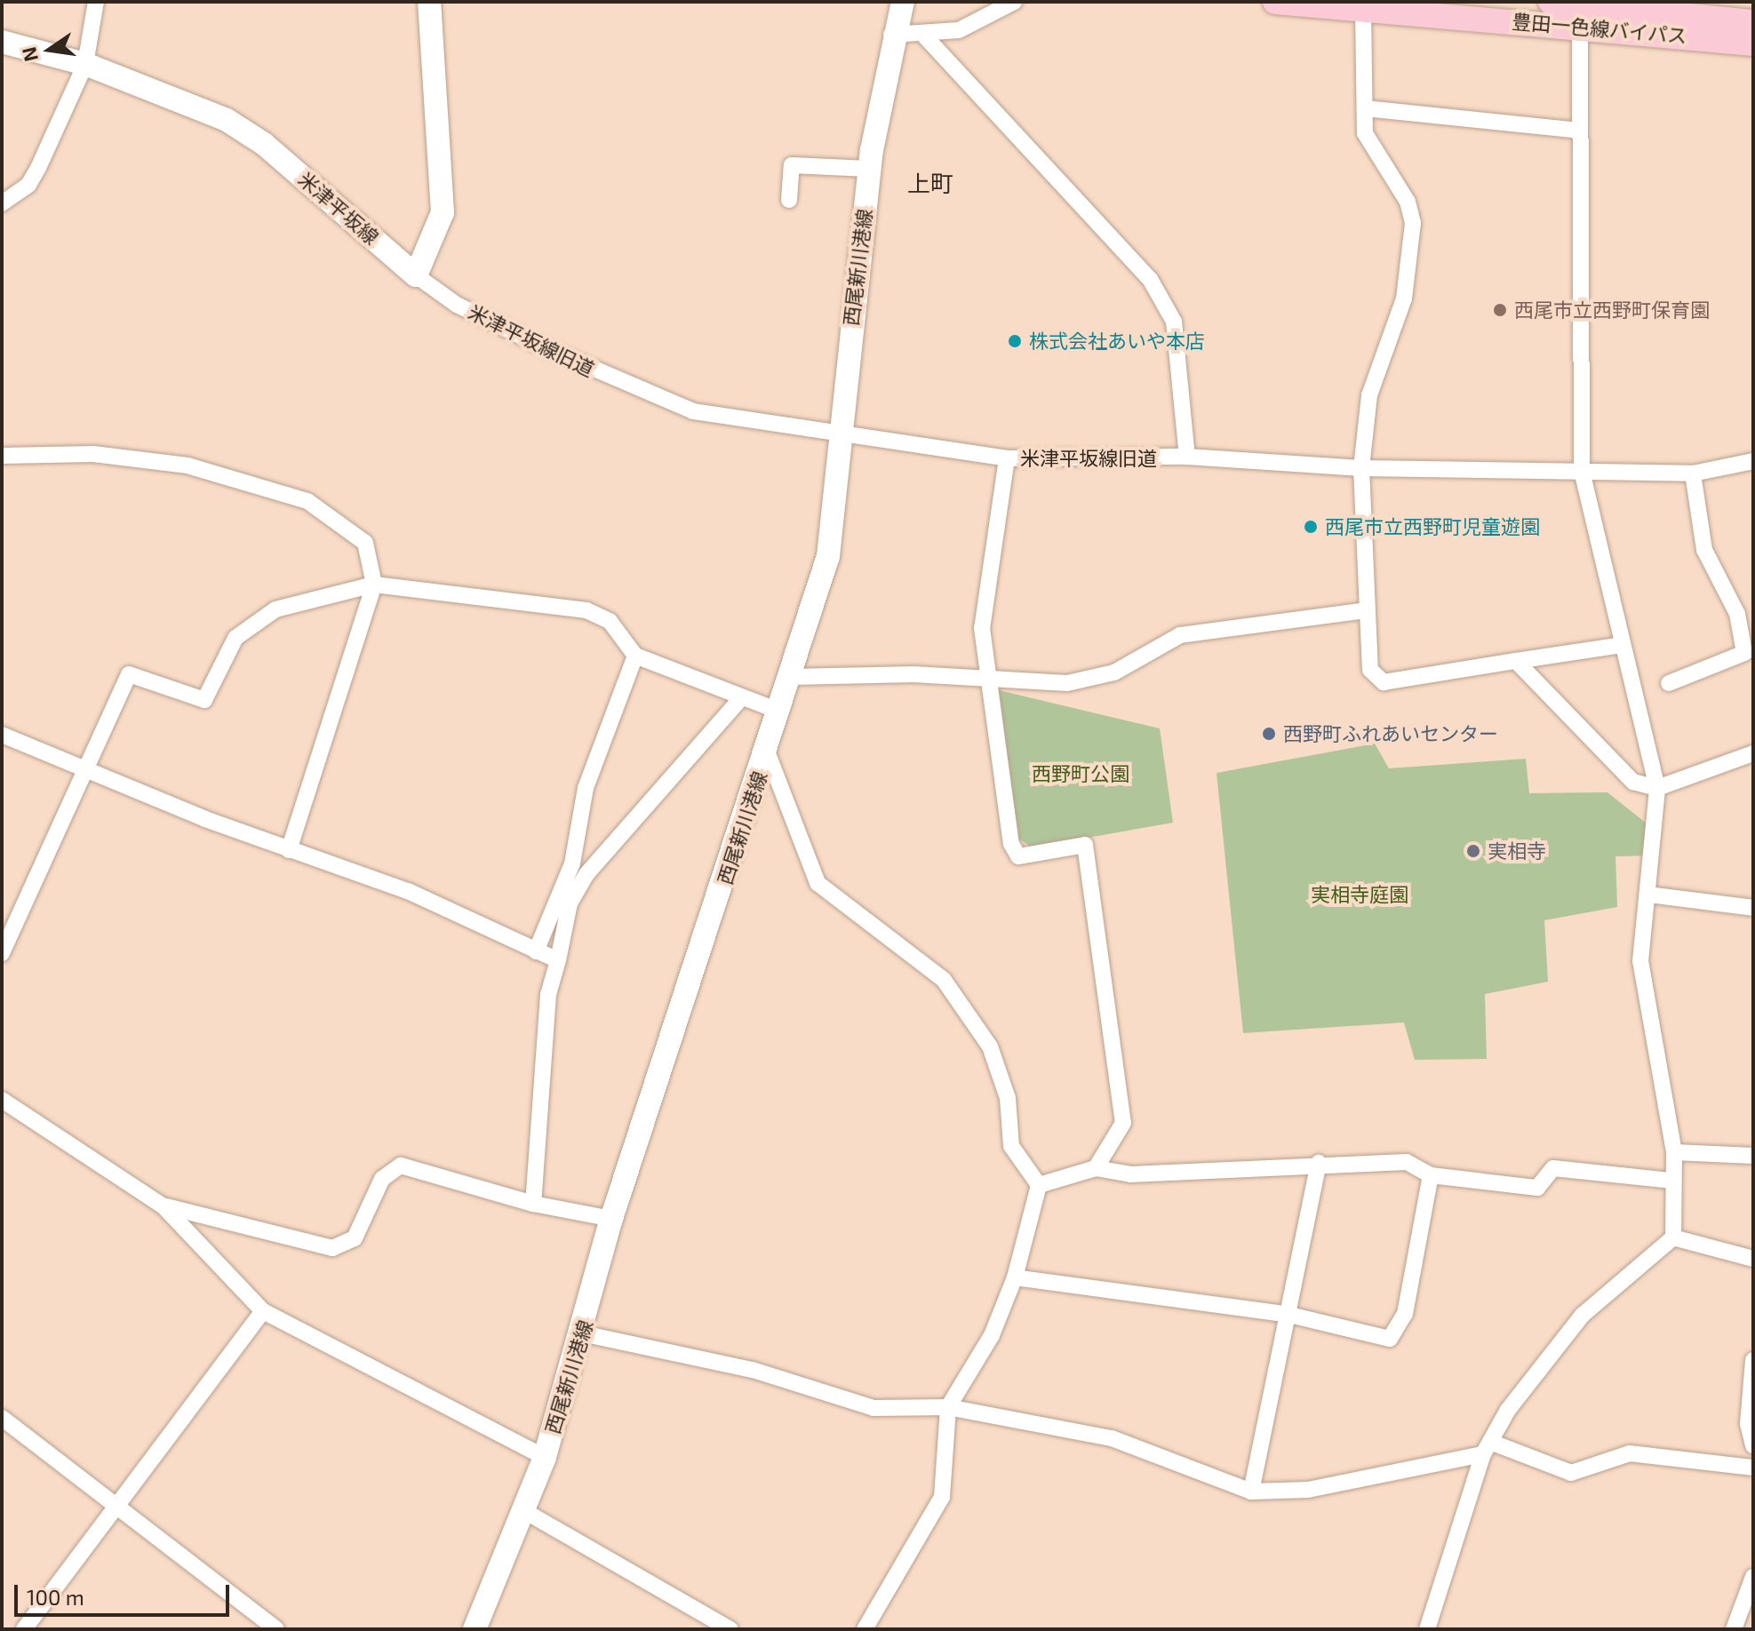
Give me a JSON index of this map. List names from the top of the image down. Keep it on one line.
{"streets":{"main road":["豊田一色線バイパス","米津平坂線","西尾新川港線"],"street":["米津平坂線旧道"]},"crossings":[["米津平坂線","米津平坂線旧道"],["西尾新川港線","米津平坂線旧道"]],"districts":["上町"],"parks":["西野町公園","実相寺庭園"],"places":["西尾市立西野町保育園","株式会社あいや本店","西尾市立西野町児童遊園","西野町ふれあいセンター","実相寺"],"scale_bar":"100 m","north":"left"}
